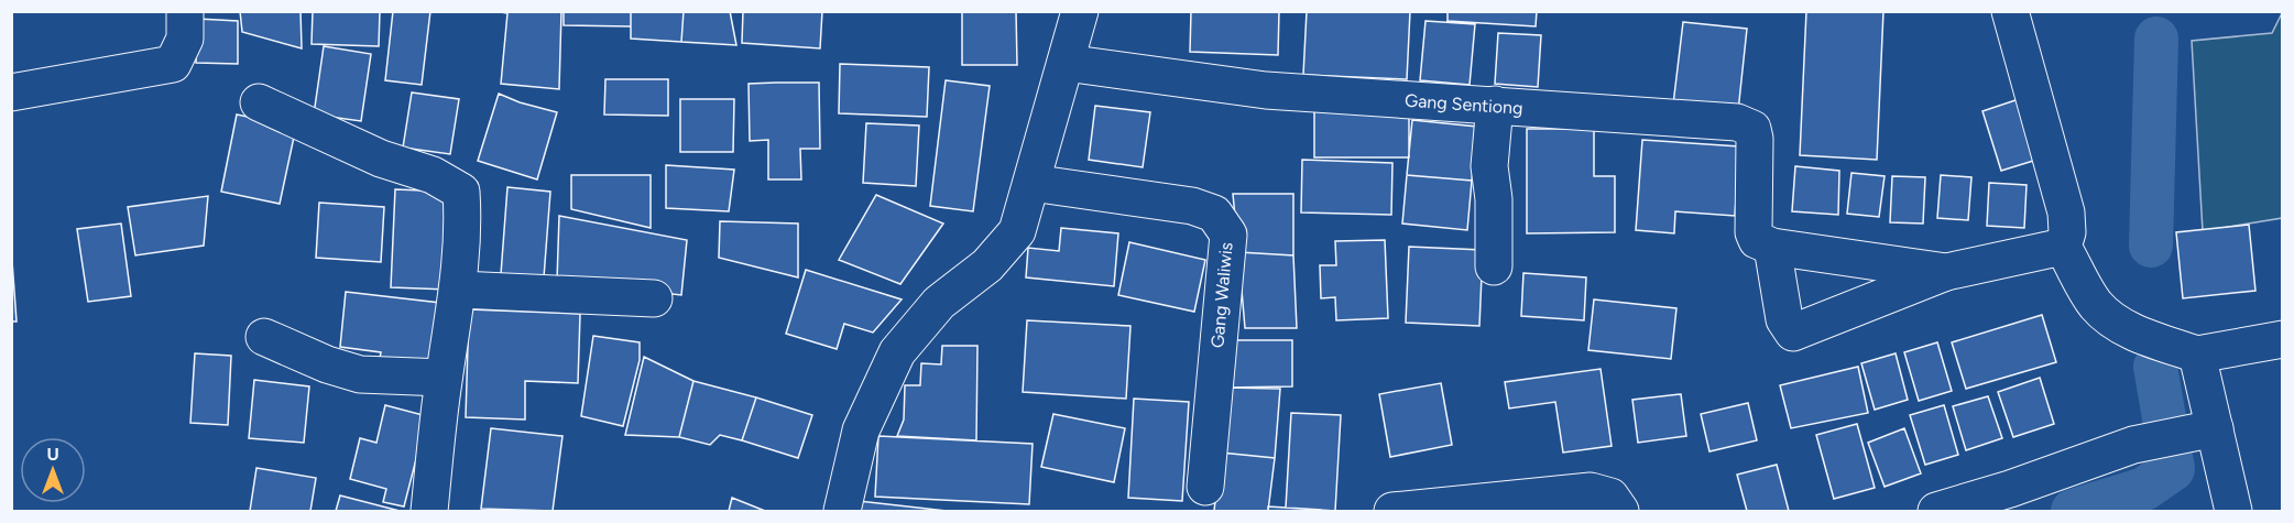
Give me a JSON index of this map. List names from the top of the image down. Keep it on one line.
{"streets":{"street":["Gang Sentiong","Gang Waliwis"]},"north":"top"}
